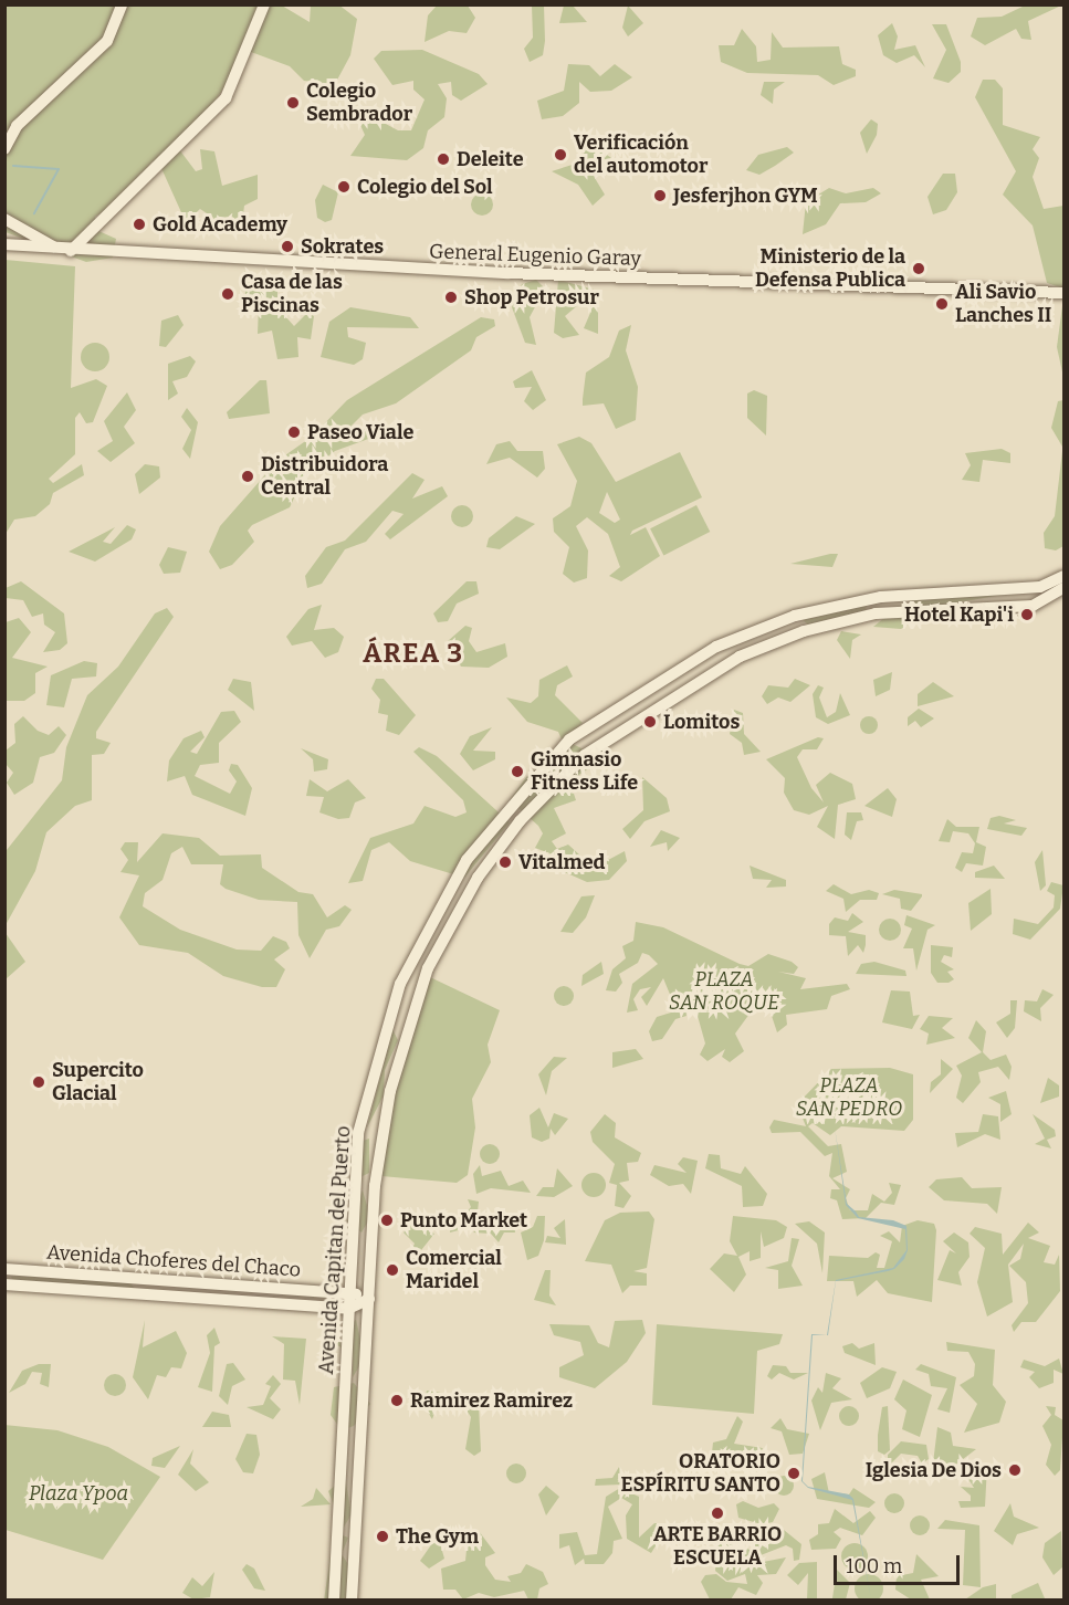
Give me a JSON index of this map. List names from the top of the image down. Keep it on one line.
{"streets":{"street":["General Eugenio Garay","Avenida Capitan del Puerto","Avenida Choferes del Chaco"]},"crossings":[["Avenida Capitan del Puerto","Avenida Choferes del Chaco"]],"districts":["ÁREA 3"],"parks":["PLAZA SAN ROQUE","PLAZA SAN PEDRO","Plaza Ypoa"],"places":["Colegio Sembrador","Verificación del automotor","Deleite","Colegio del Sol","Jesferjhon GYM","Gold Academy","Sokrates","Ministerio de la Defensa Publica","Casa de las Piscinas","Shop Petrosur","Ali Savio Lanches II","Paseo Viale","Distribuidora Central","Hotel Kapi'i","Lomitos","Gimnasio Fitness Life","Vitalmed","Supercito Glacial","Punto Market","Comercial Maridel","Ramirez Ramirez","Iglesia De Dios","ORATORIO ESPÍRITU SANTO","ARTE BARRIO ESCUELA","The Gym"],"scale_bar":"100 m"}
